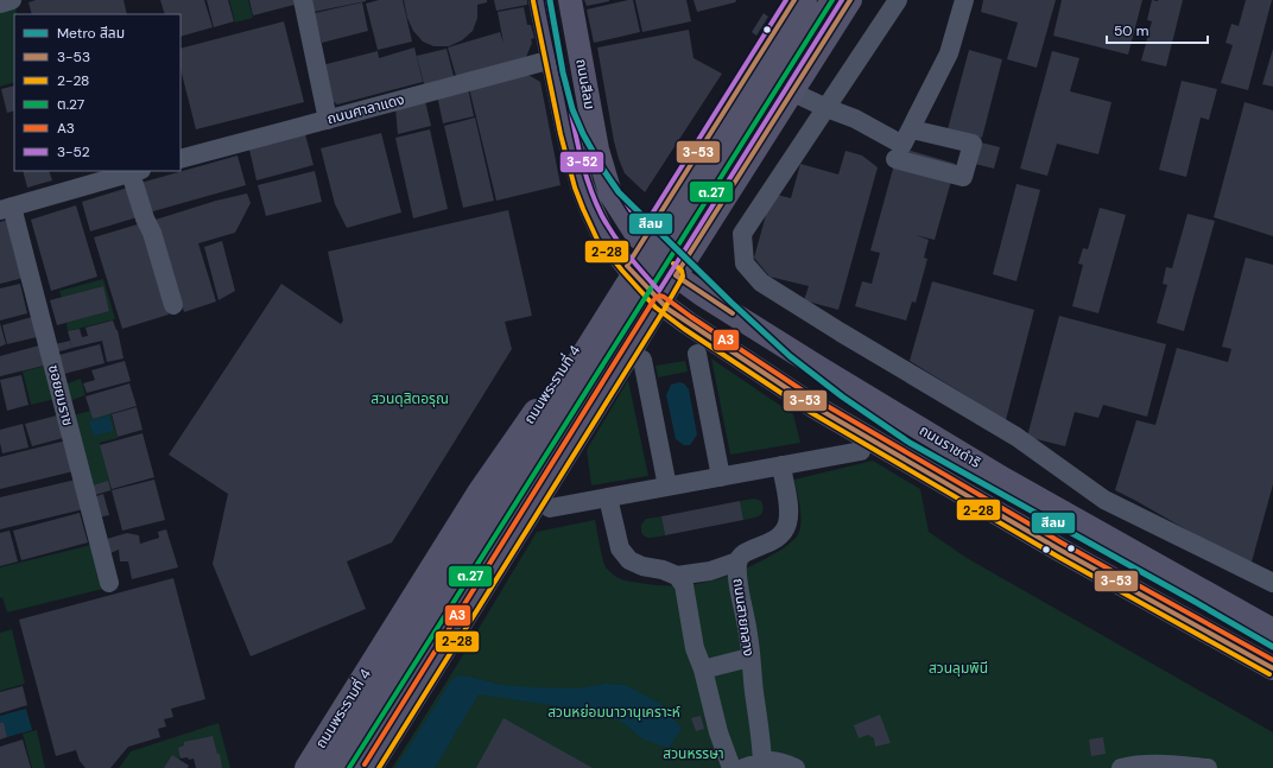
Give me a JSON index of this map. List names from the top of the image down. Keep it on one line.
{"streets":{"main road":["ถนนสีลม","ถนนพระรามที่ 4","ถนนราชดำริ"],"street":["ถนนศาลาแดง","ซอยยมราช","ถนนสายกลาง"]},"crossings":[["ถนนสีลม","ถนนศาลาแดง"],["ถนนสีลม","ถนนพระรามที่ 4"],["ถนนสีลม","ถนนราชดำริ"],["ถนนพระรามที่ 4","ถนนราชดำริ"]],"parks":["สวนดุสิตอรุณ","สวนลุมพินี","สวนหย่อมนาวานุเคราะห์","สวนหรรษา"],"lines":["metro line สีลม","transit line 3-53","transit line ต.27","transit line 3-52","transit line 2-28","transit line A3"],"legend":["Metro สีลม","3-53","2-28","ต.27","A3","3-52"],"scale_bar":"50 m"}
